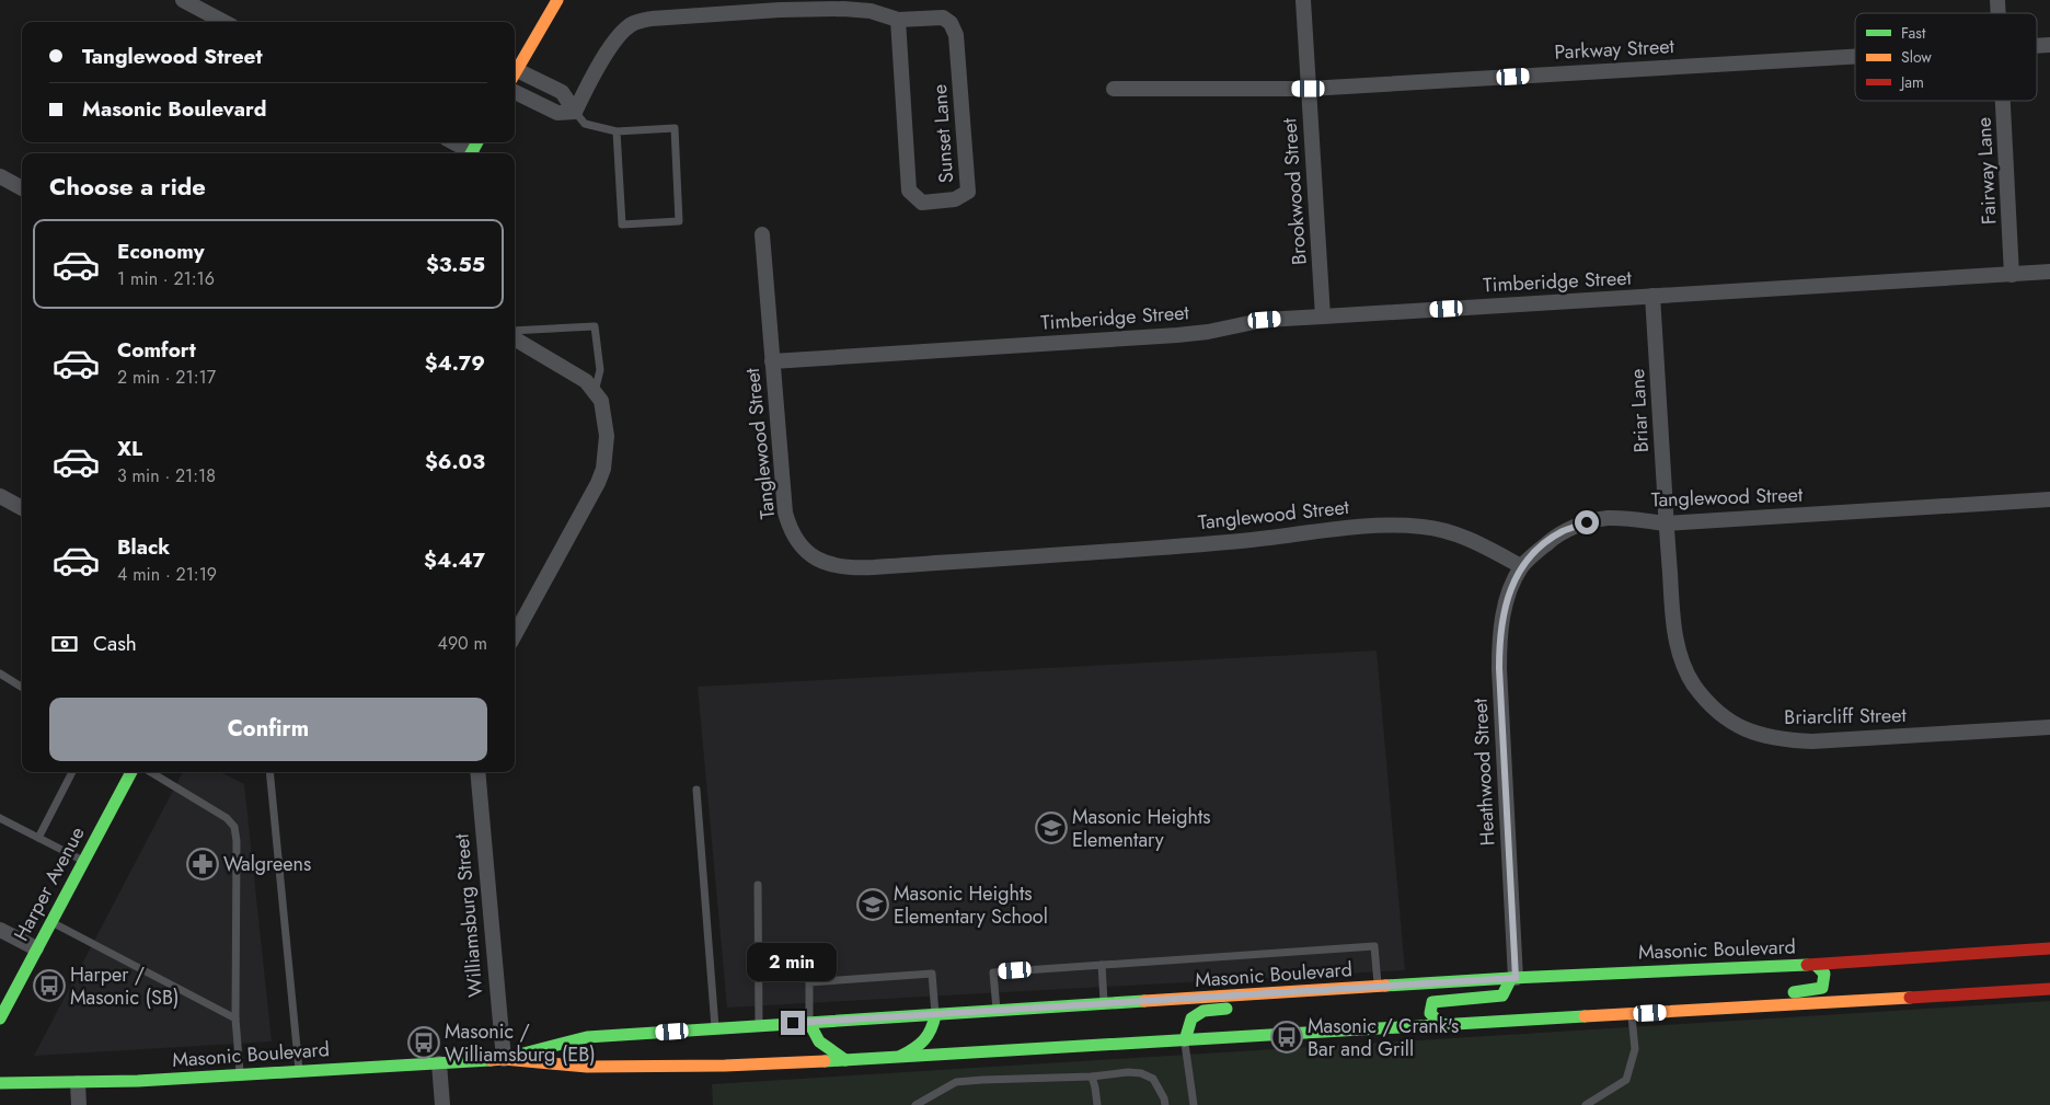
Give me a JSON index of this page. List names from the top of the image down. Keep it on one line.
{"streets":{"main road":["Harper Avenue","Masonic Boulevard"],"street":["Parkway Street","Sunset Lane","Fairway Lane","Brookwood Street","Timberidge Street","Briar Lane","Tanglewood Street","Briarcliff Street","Heathwood Street","Williamsburg Street"]},"crossings":[["Parkway Street","Brookwood Street"],["Fairway Lane","Timberidge Street"],["Brookwood Street","Timberidge Street"],["Timberidge Street","Briar Lane"],["Timberidge Street","Tanglewood Street"],["Briar Lane","Tanglewood Street"],["Briar Lane","Briarcliff Street"],["Tanglewood Street","Briarcliff Street"],["Tanglewood Street","Heathwood Street"],["Heathwood Street","Masonic Boulevard"],["Williamsburg Street","Masonic Boulevard"]],"places":{"school or university":["Masonic Heights Elementary","Masonic Heights Elementary School"],"pharmacy":["Walgreens"],"bus stop":["Harper / Masonic (SB)","Masonic / Crank's Bar and Grill","Masonic / Williamsburg (EB)"]},"legend":["Fast","Slow","Jam"],"page":{"banner":["Tanglewood Street","Masonic Boulevard"],"heading":"Choose a ride","list":[{"name":"Economy","note":"1 min · 21:16","value":"$3.55"},{"name":"Comfort","note":"2 min · 21:17","value":"$4.79"},{"name":"XL","note":"3 min · 21:18","value":"$6.03"},{"name":"Black","note":"4 min · 21:19","value":"$4.47"}],"pay":["Cash","490 m"],"buttons":"Confirm","bubble":"2 min"}}
